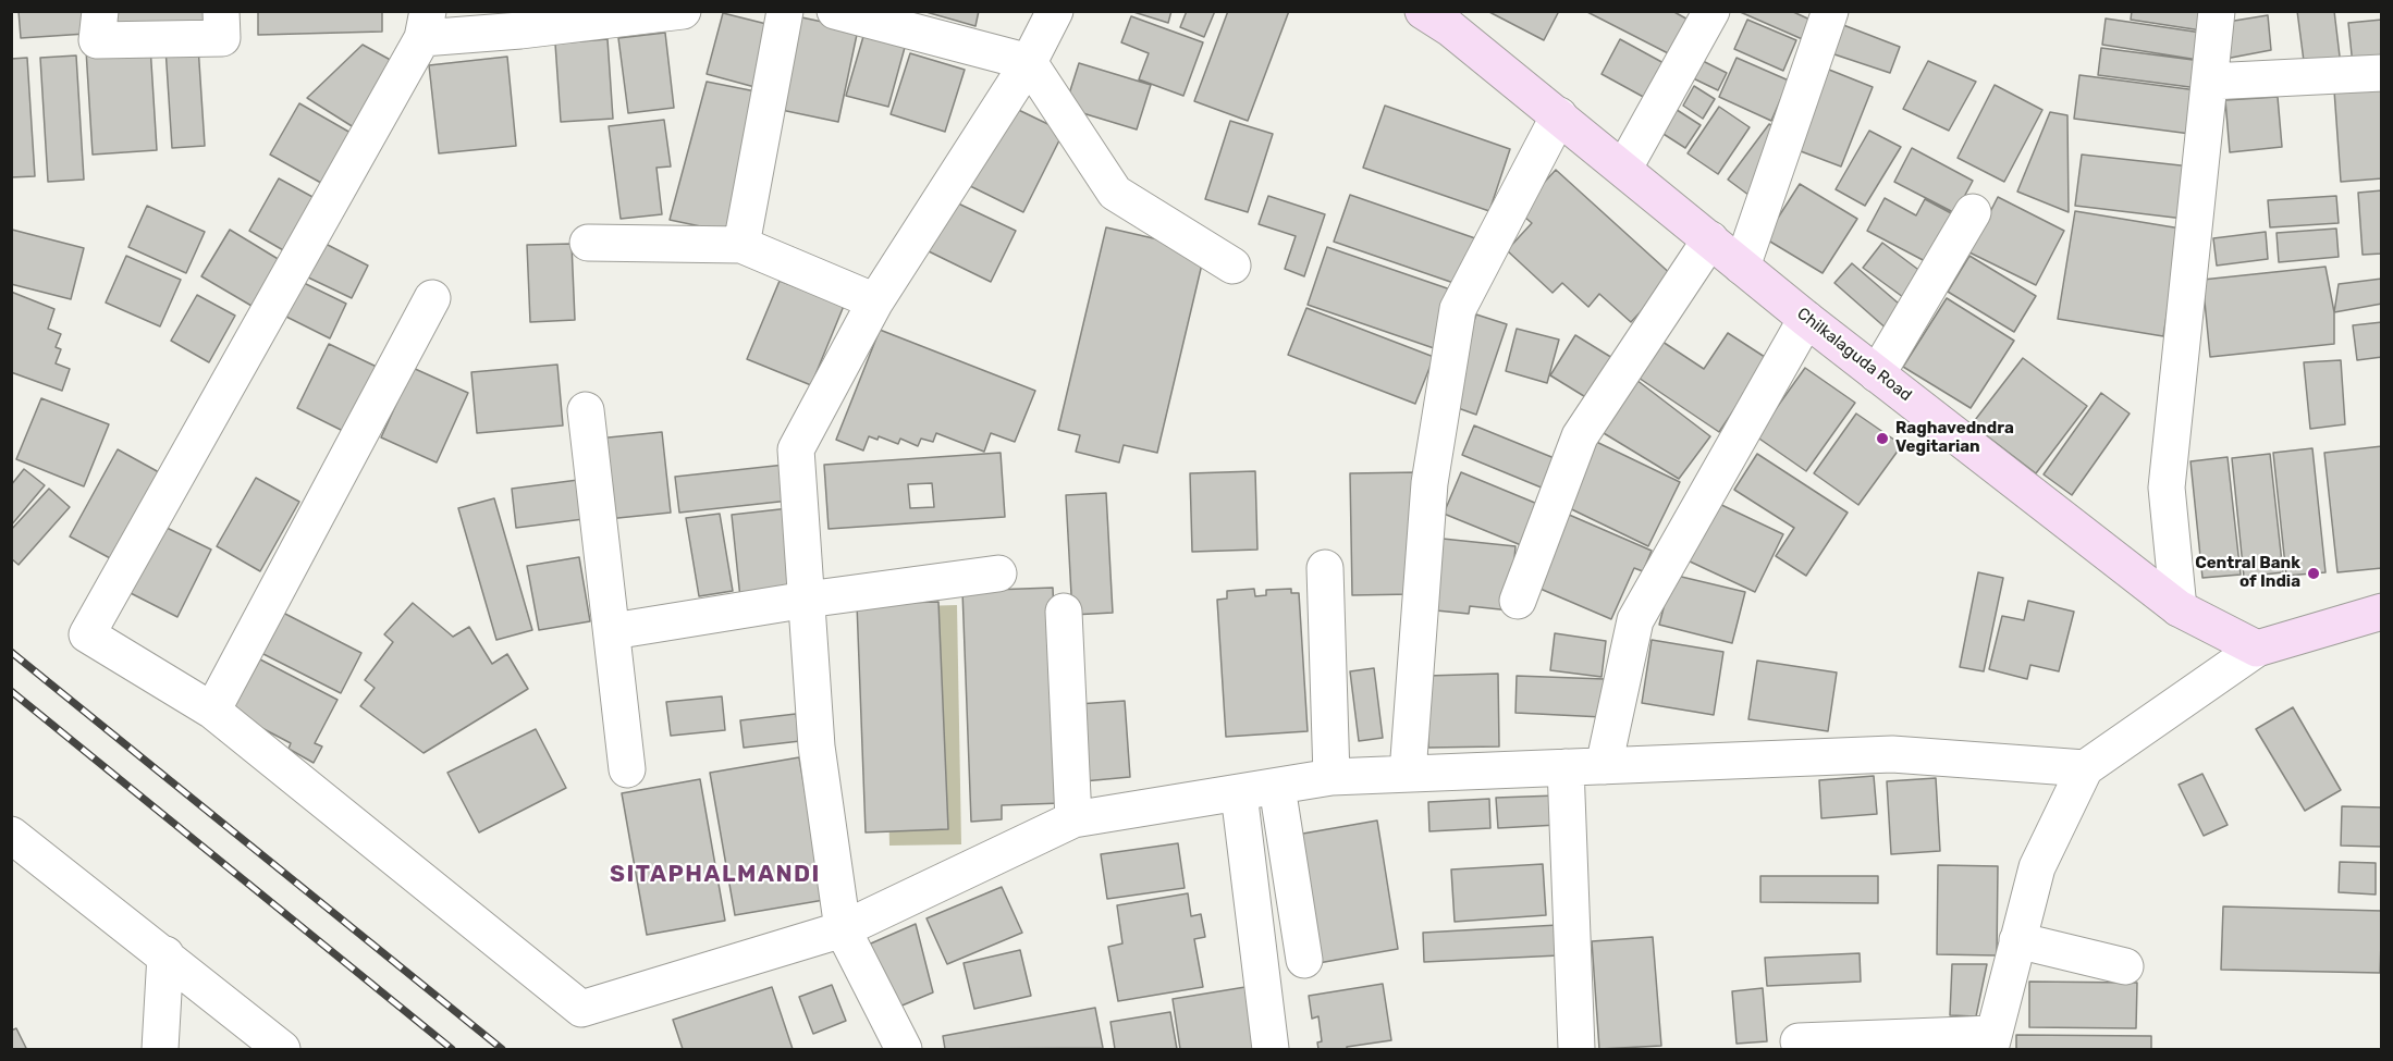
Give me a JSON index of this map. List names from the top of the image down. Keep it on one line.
{"streets":{"main road":["Chilkalaguda Road"]},"districts":["SITAPHALMANDI"],"places":["Raghavedndra Vegitarian","Central Bank of India"]}
